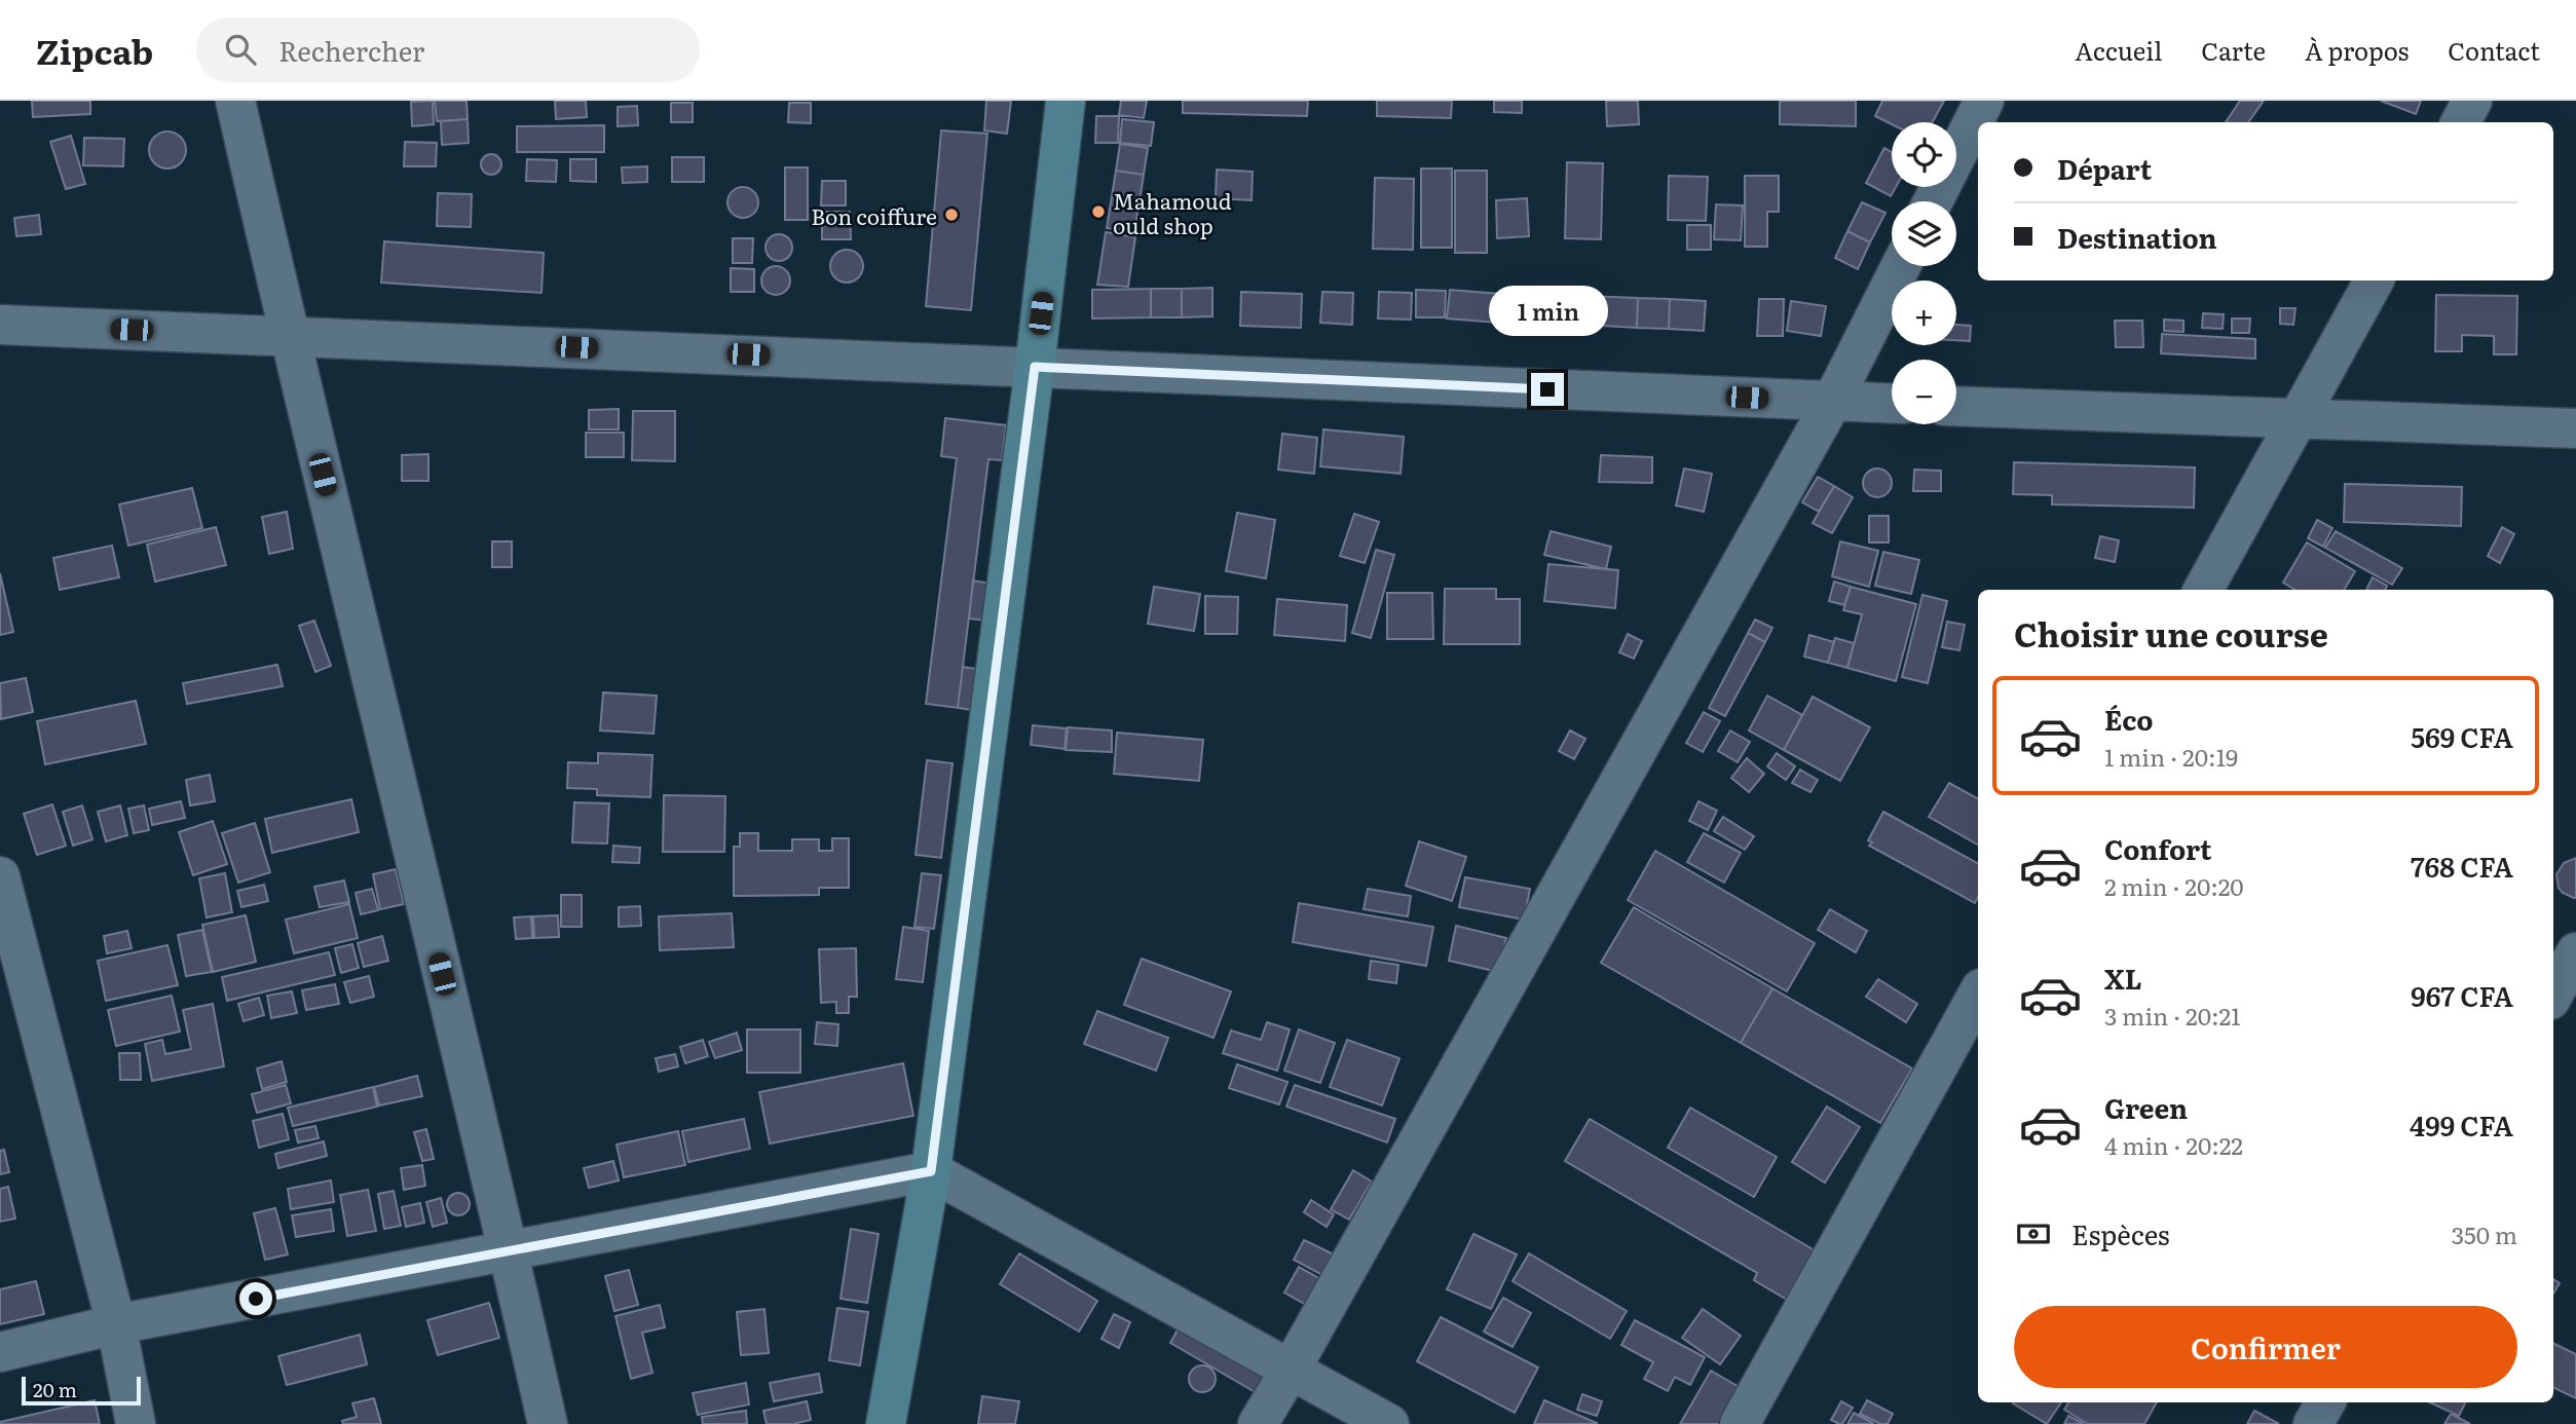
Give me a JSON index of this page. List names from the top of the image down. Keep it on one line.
{"places":["Mahamoud ould shop","Bon coiffure"],"scale_bar":"20 m","page":{"header":"Zipcab","search":"Rechercher","nav":["Accueil","Carte","À propos","Contact"],"map_buttons":["+","−"],"banner":["Départ","Destination"],"bubble":"1 min","heading":"Choisir une course","list":[{"name":"Éco","note":"1 min · 20:19","value":"569 CFA"},{"name":"Confort","note":"2 min · 20:20","value":"768 CFA"},{"name":"XL","note":"3 min · 20:21","value":"967 CFA"},{"name":"Green","note":"4 min · 20:22","value":"499 CFA"}],"pay":["Espèces","350 m"],"buttons":"Confirmer","scale":"20 m"}}
